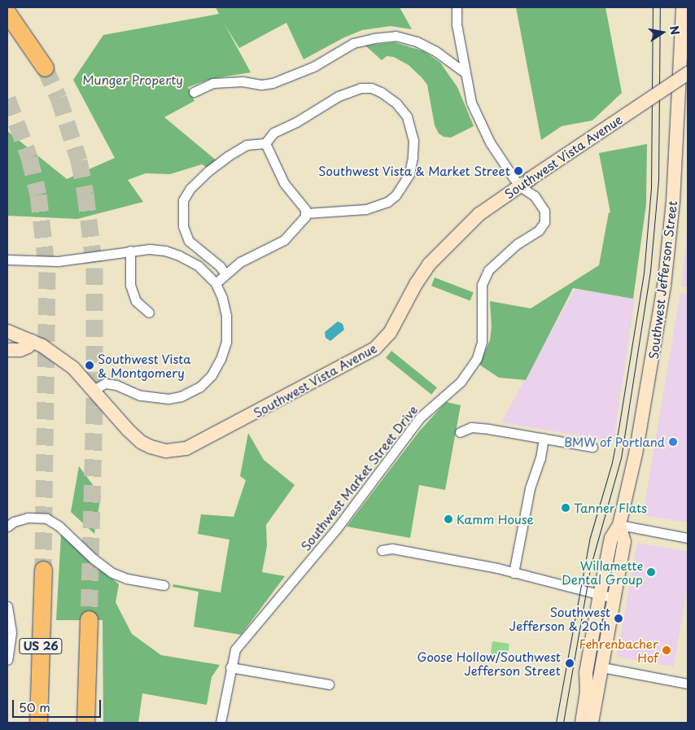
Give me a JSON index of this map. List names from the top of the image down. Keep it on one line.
{"streets":{"highway":["US 26"],"main road":["Southwest Vista Avenue","Southwest Jefferson Street"],"street":["Southwest Market Street Drive"]},"crossings":[["Southwest Vista Avenue","Southwest Market Street Drive"]],"parks":["Munger Property"],"places":["Southwest Vista & Market Street","Southwest Vista & Montgomery","BMW of Portland","Tanner Flats","Kamm House","Willamette Dental Group","Southwest Jefferson & 20th","Fehrenbacher Hof","Goose Hollow/Southwest Jefferson Street"],"scale_bar":"50 m","north":"right"}
